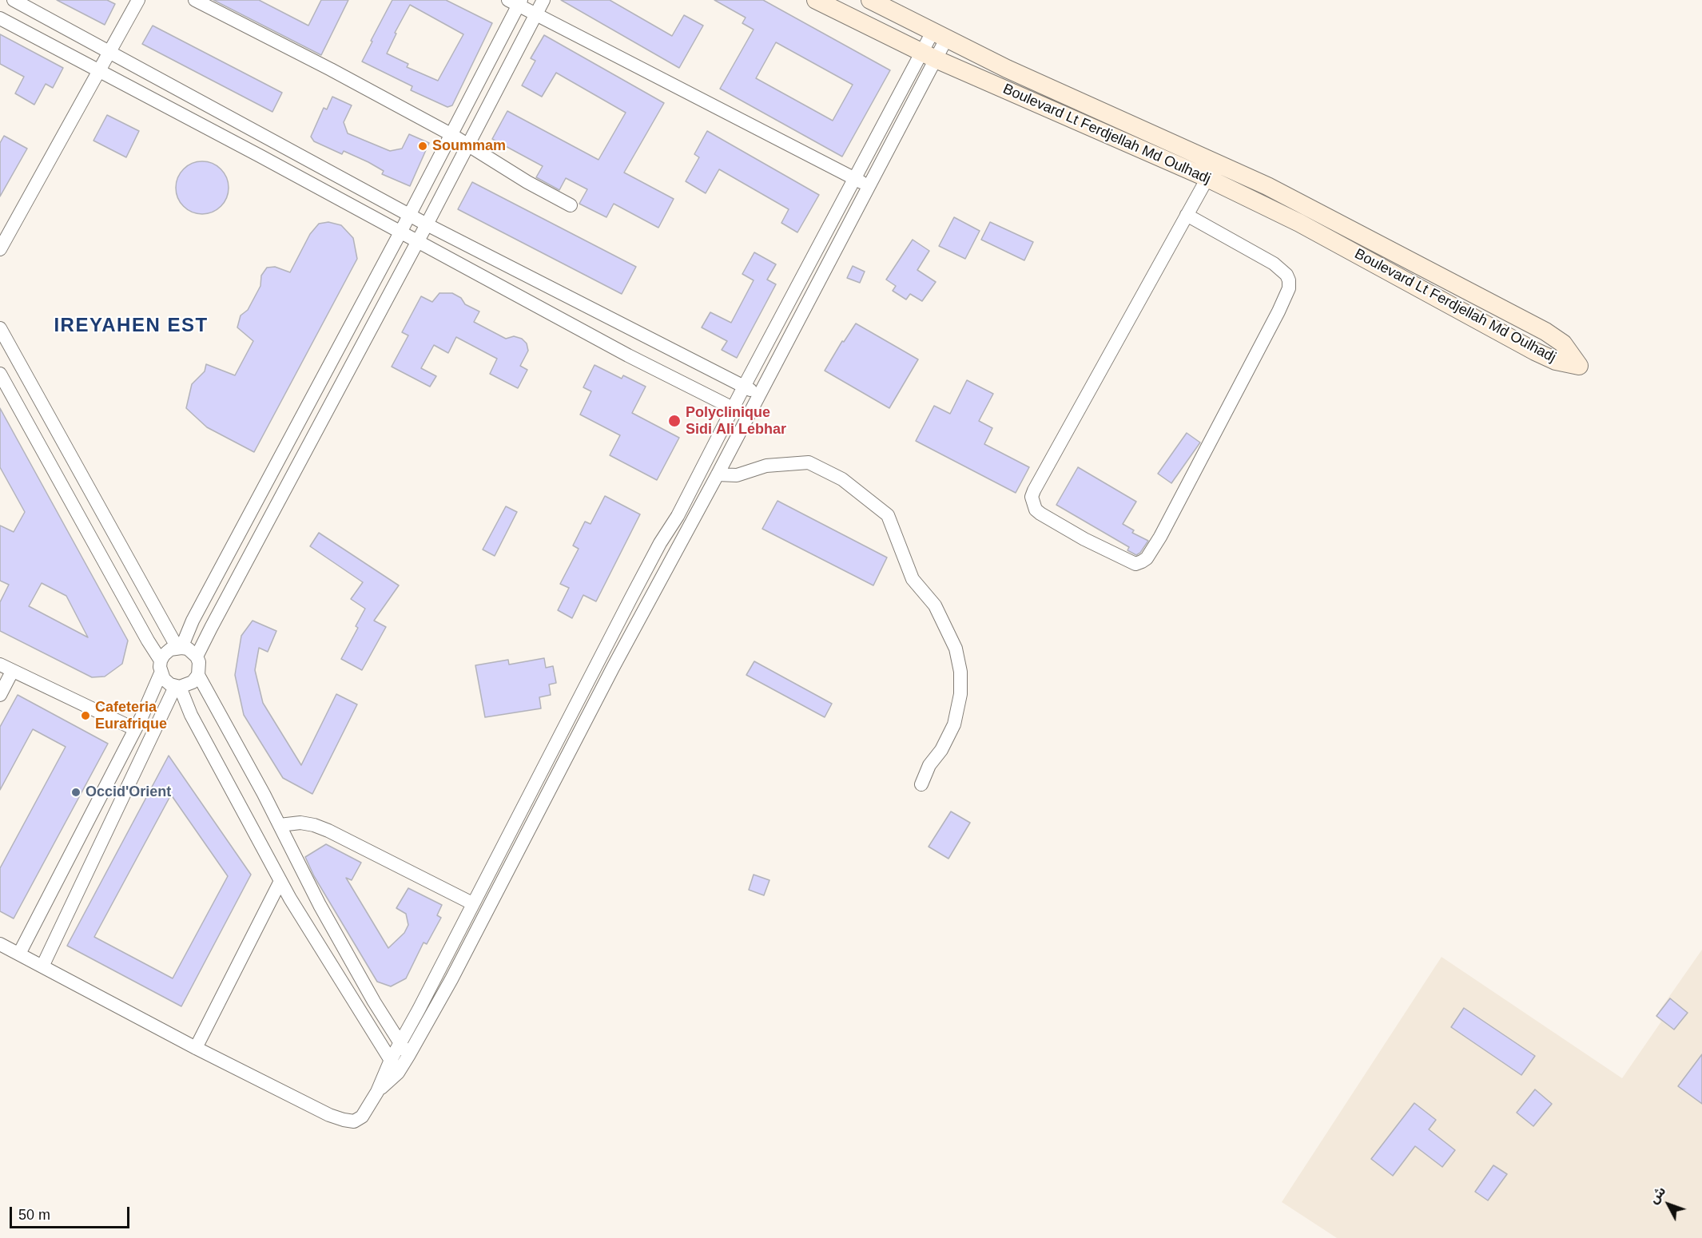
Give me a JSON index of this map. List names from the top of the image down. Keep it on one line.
{"streets":{"street":["Boulevard Lt Ferdjellah Md Oulhadj"]},"districts":["IREYAHEN EST"],"places":["Soummam","Polyclinique Sidi Ali Lebhar","Cafeteria Eurafrique","Occid'Orient"],"scale_bar":"50 m","north":"top left"}
